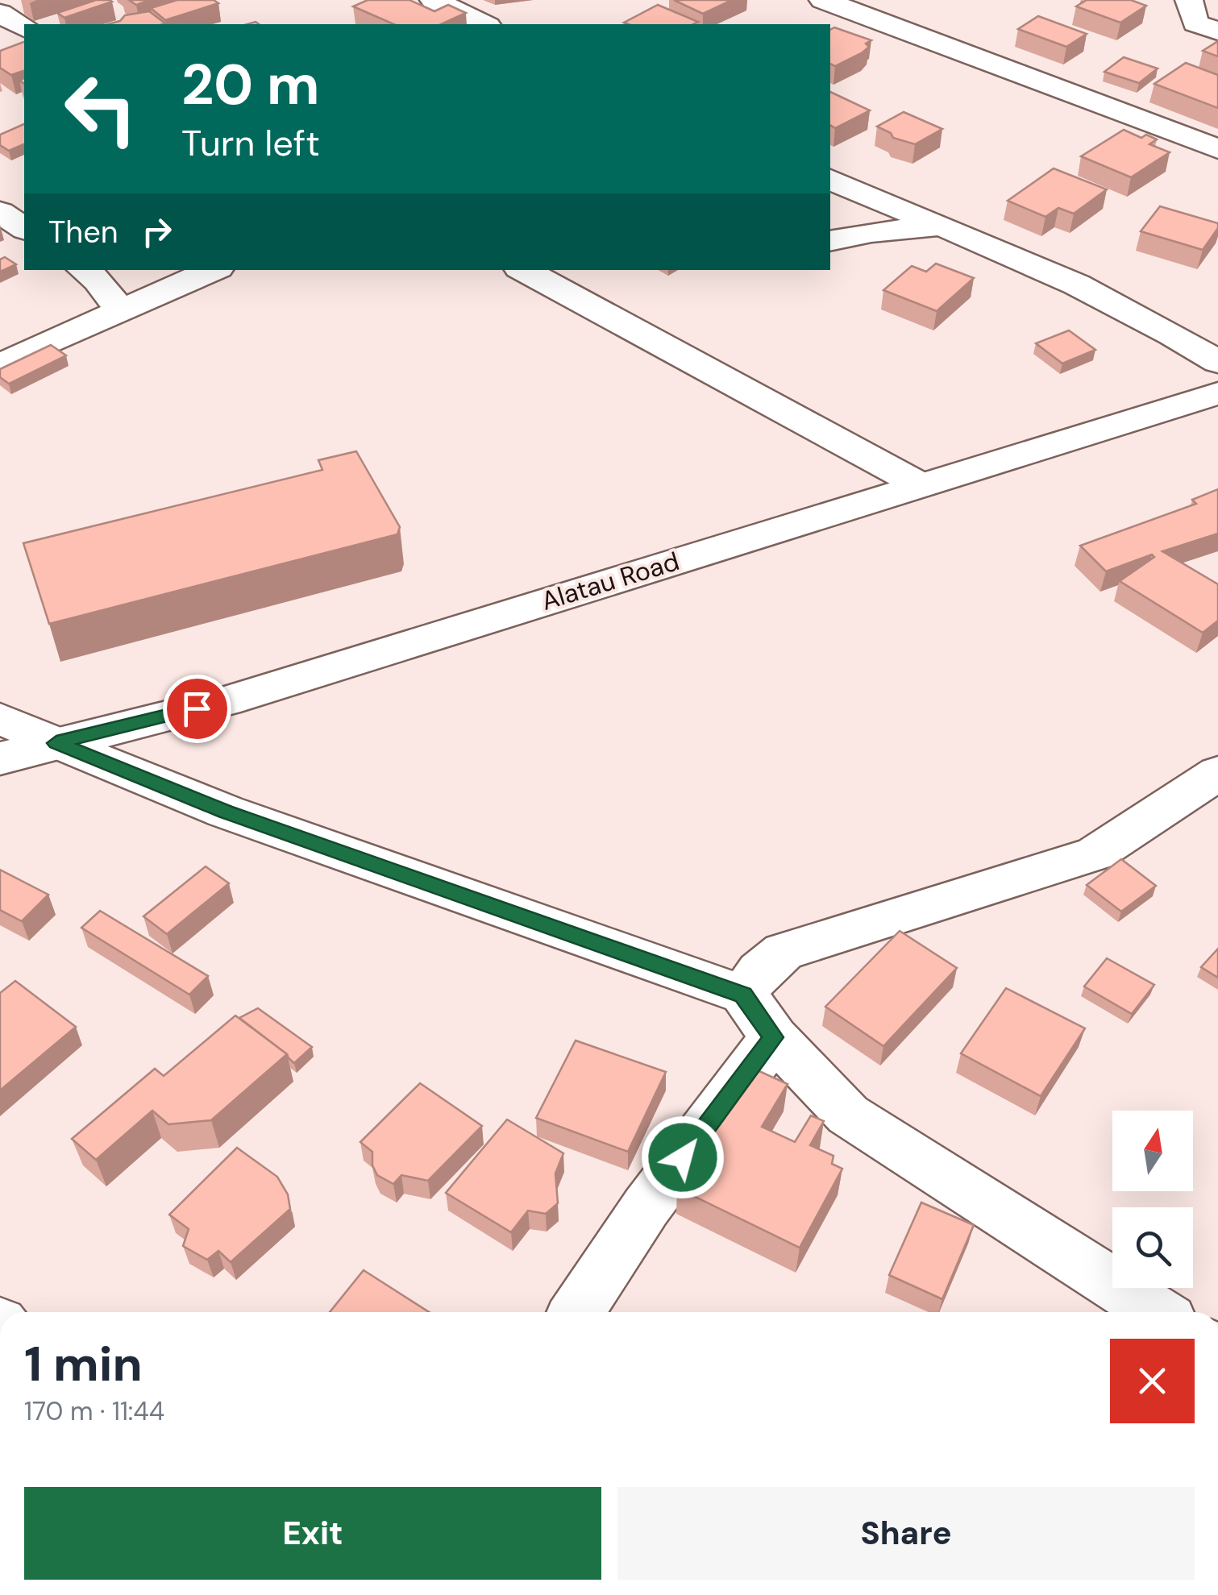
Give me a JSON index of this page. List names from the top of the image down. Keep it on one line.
{"streets":{"street":["Alatau Road"]},"north":"top","page":{"turn":["20 m","Turn left"],"then":"Then","heading":["1 min","170 m · 11:44"],"buttons":["Exit","Share"]}}
